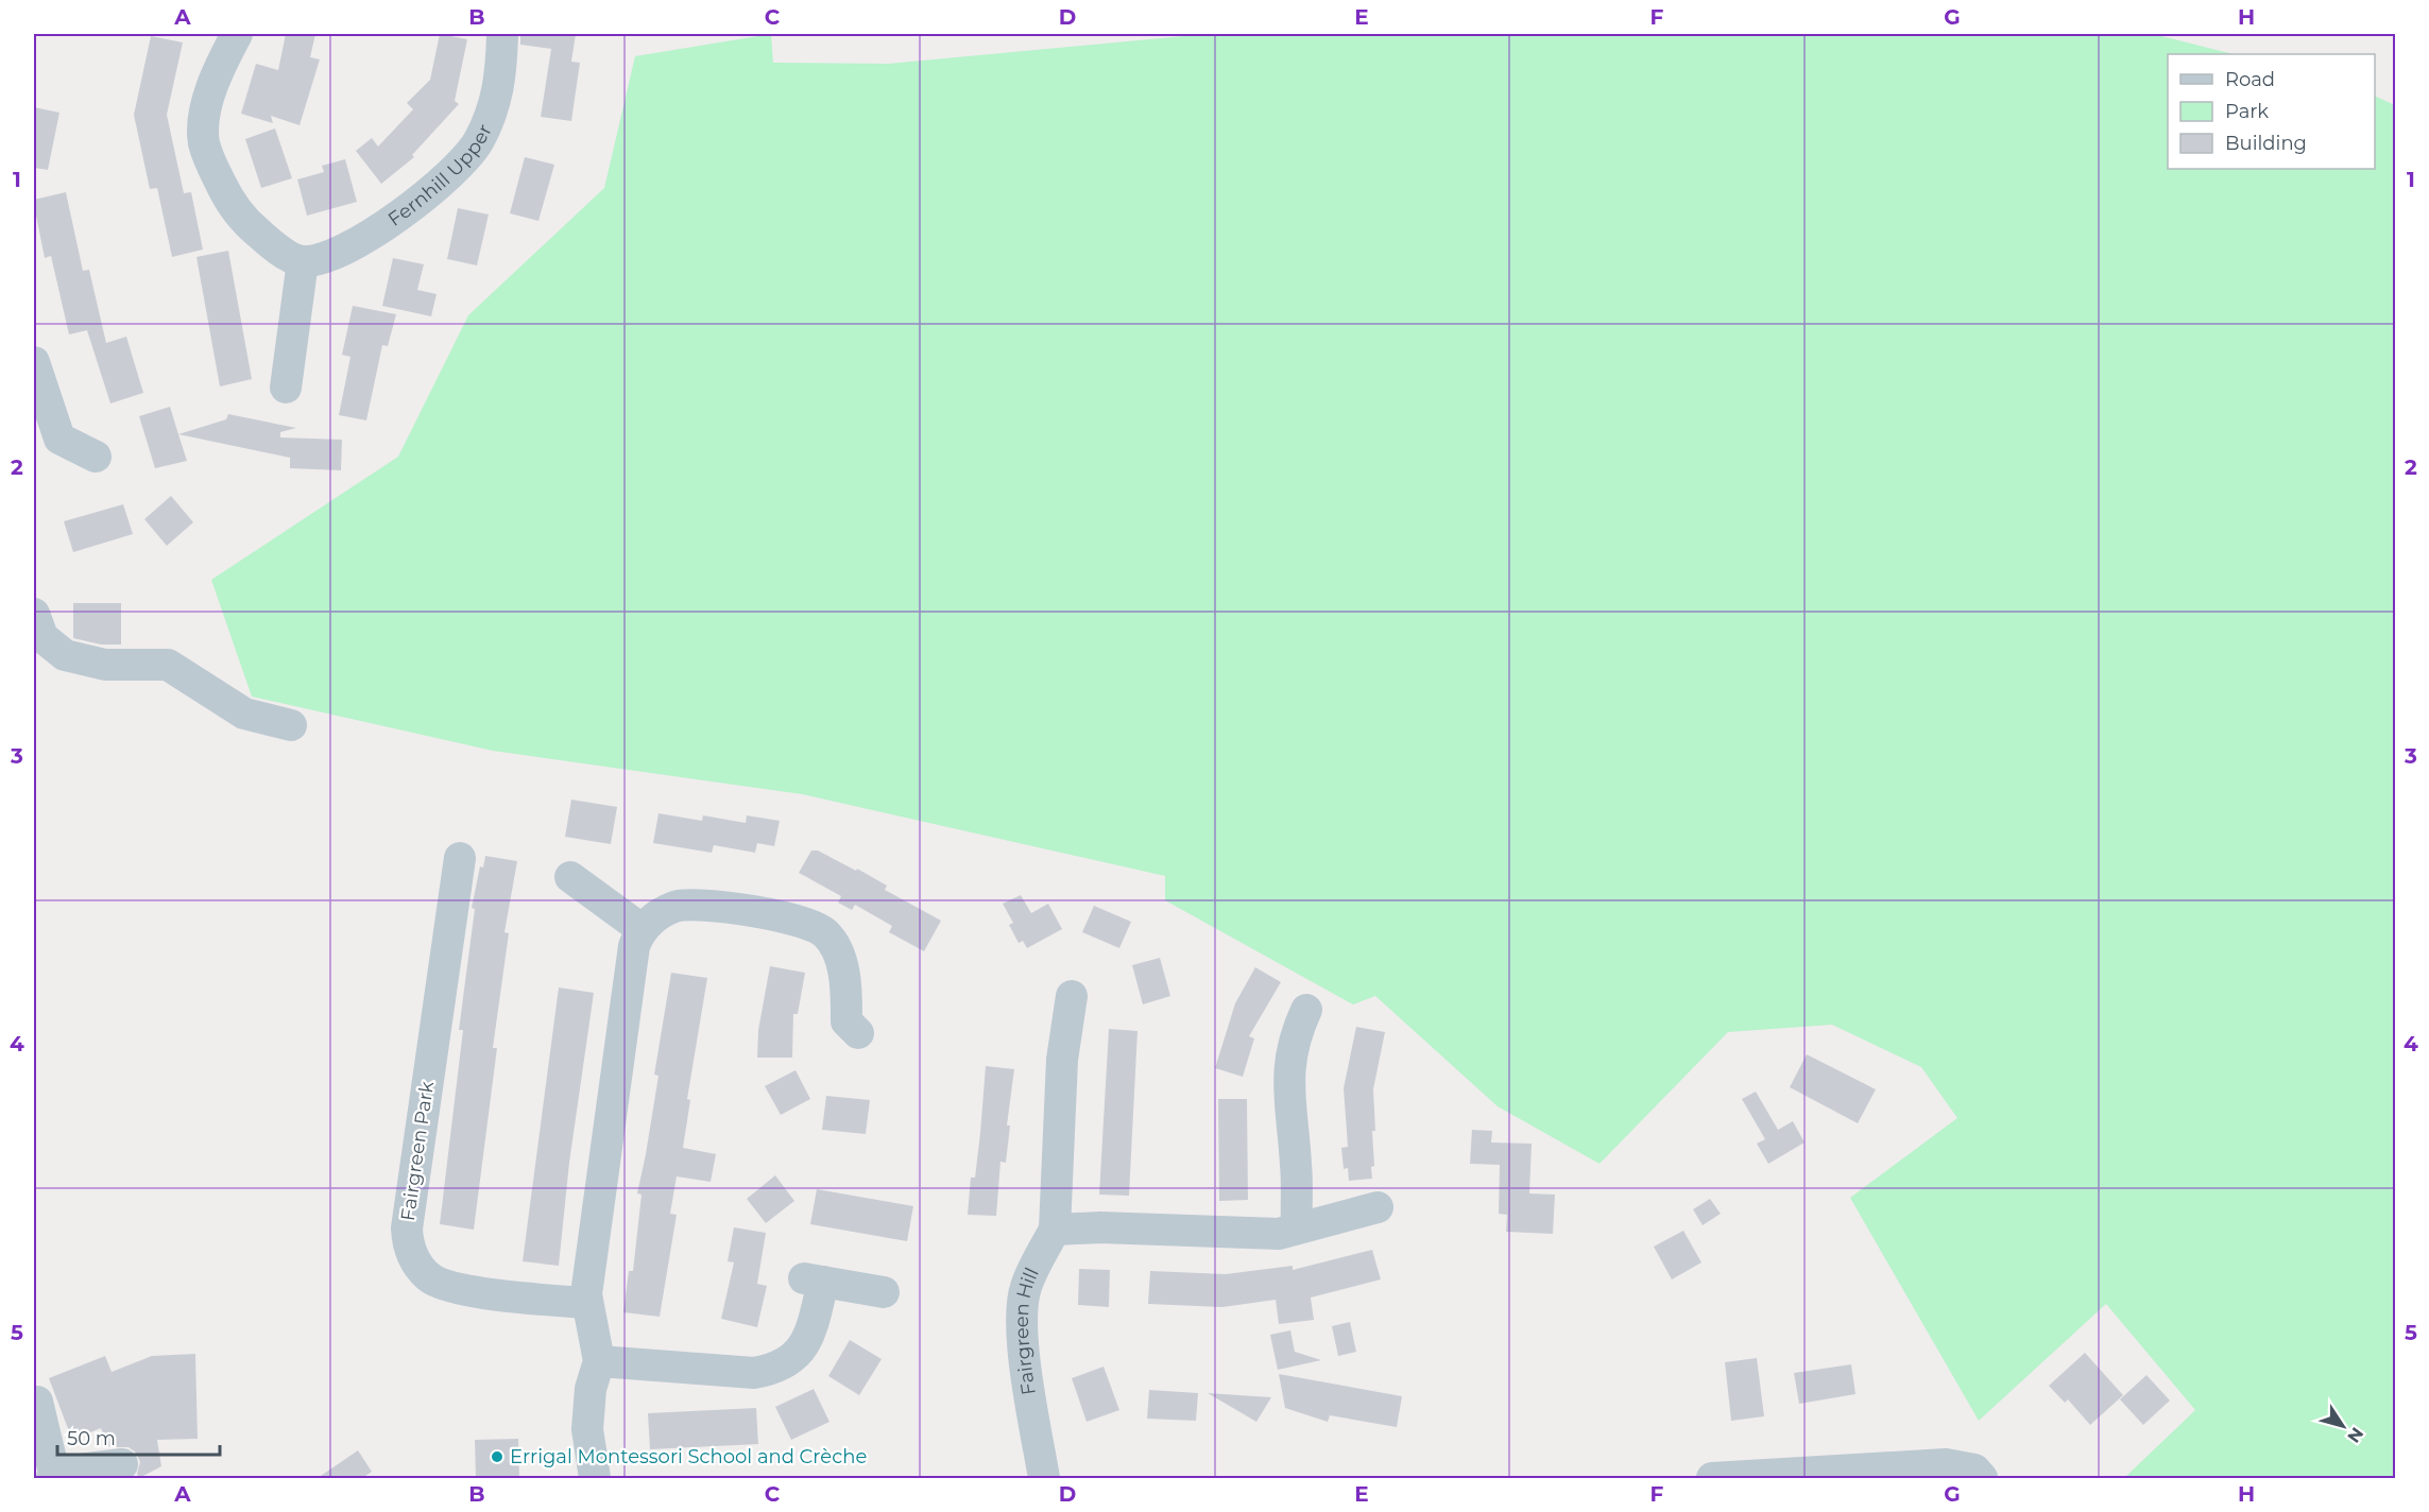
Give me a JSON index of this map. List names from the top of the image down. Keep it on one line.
{"streets":{"street":["Fernhill Upper","Fairgreen Park","Fairgreen Hill"]},"places":["Errigal Montessori School and Crèche"],"legend":["Road","Park","Building"],"scale_bar":"50 m","north":"bottom right","grid":{"columns":["A","B","C","D","E","F","G","H"],"rows":["1","2","3","4","5"]}}
